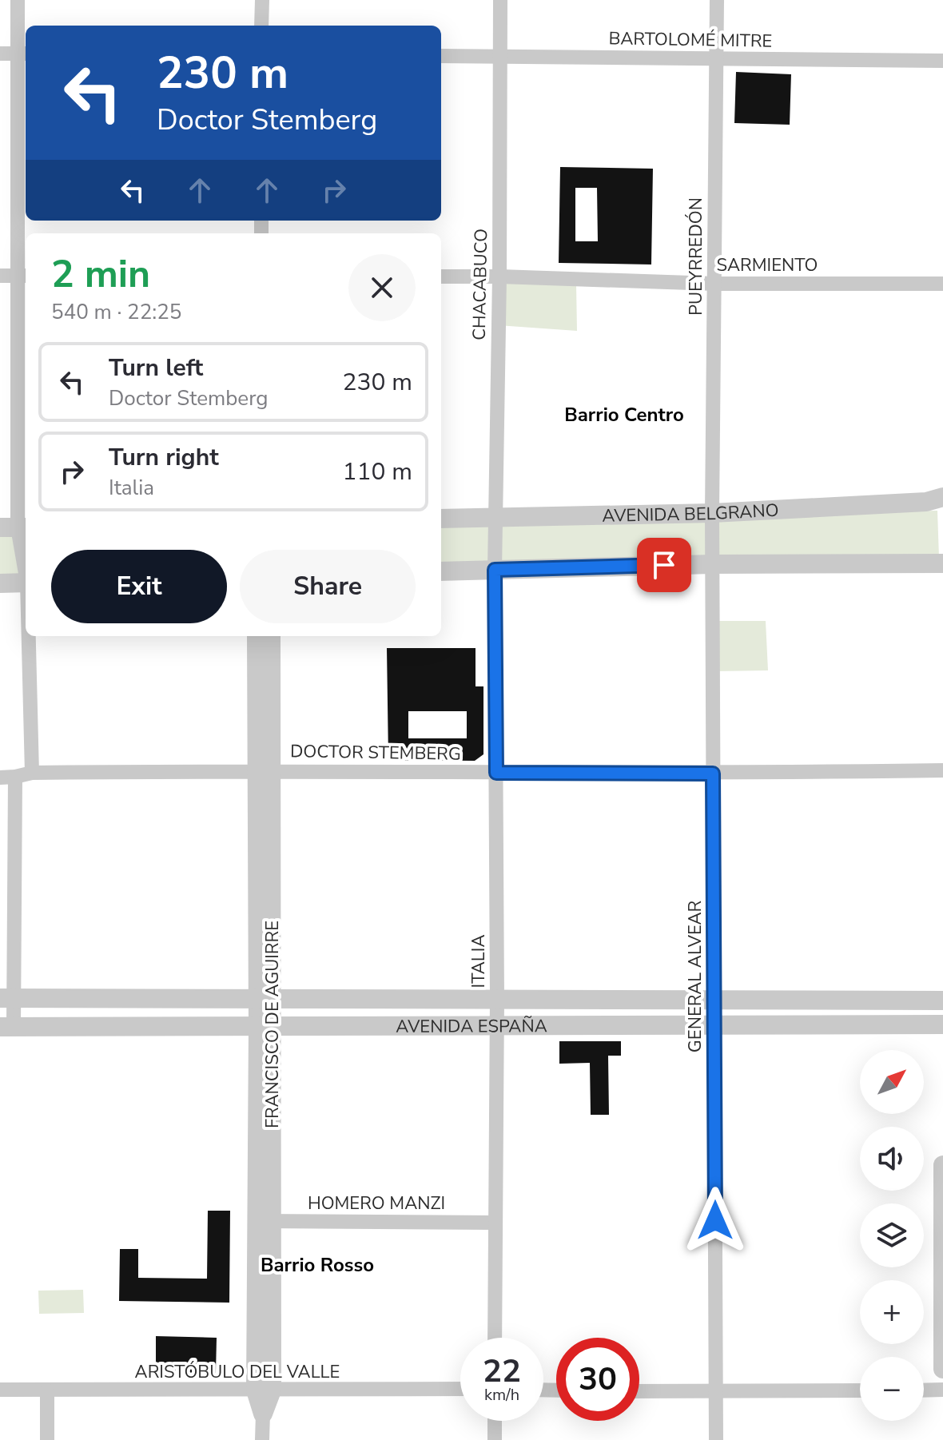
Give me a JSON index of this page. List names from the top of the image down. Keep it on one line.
{"streets":{"street":["BARTOLOMÉ MITRE","PUEYRREDÓN","SARMIENTO","CHACABUCO","AVENIDA BELGRANO","DOCTOR STEMBERG","ITALIA","GENERAL ALVEAR","FRANCISCO DE AGUIRRE","AVENIDA ESPAÑA","HOMERO MANZI","ARISTÓBULO DEL VALLE"]},"crossings":[["BARTOLOMÉ MITRE","PUEYRREDÓN"],["BARTOLOMÉ MITRE","CHACABUCO"],["PUEYRREDÓN","SARMIENTO"],["PUEYRREDÓN","AVENIDA BELGRANO"],["PUEYRREDÓN","GENERAL ALVEAR"],["SARMIENTO","CHACABUCO"],["CHACABUCO","AVENIDA BELGRANO"],["CHACABUCO","ITALIA"],["AVENIDA BELGRANO","GENERAL ALVEAR"],["DOCTOR STEMBERG","ITALIA"],["DOCTOR STEMBERG","GENERAL ALVEAR"],["DOCTOR STEMBERG","FRANCISCO DE AGUIRRE"],["ITALIA","AVENIDA ESPAÑA"],["ITALIA","HOMERO MANZI"],["GENERAL ALVEAR","AVENIDA ESPAÑA"],["FRANCISCO DE AGUIRRE","AVENIDA ESPAÑA"],["FRANCISCO DE AGUIRRE","HOMERO MANZI"],["FRANCISCO DE AGUIRRE","ARISTÓBULO DEL VALLE"]],"districts":["Barrio Centro","Barrio Rosso"],"north":"top right","page":{"turn":["230 m","Doctor Stemberg"],"heading":["2 min","540 m · 22:25"],"list":[{"name":"Turn left","note":"Doctor Stemberg","value":"230 m"},{"name":"Turn right","note":"Italia","value":"110 m"}],"buttons":["Exit","Share"],"map_buttons":["+","−"],"speed":"22 km/h","limit":"30"}}
